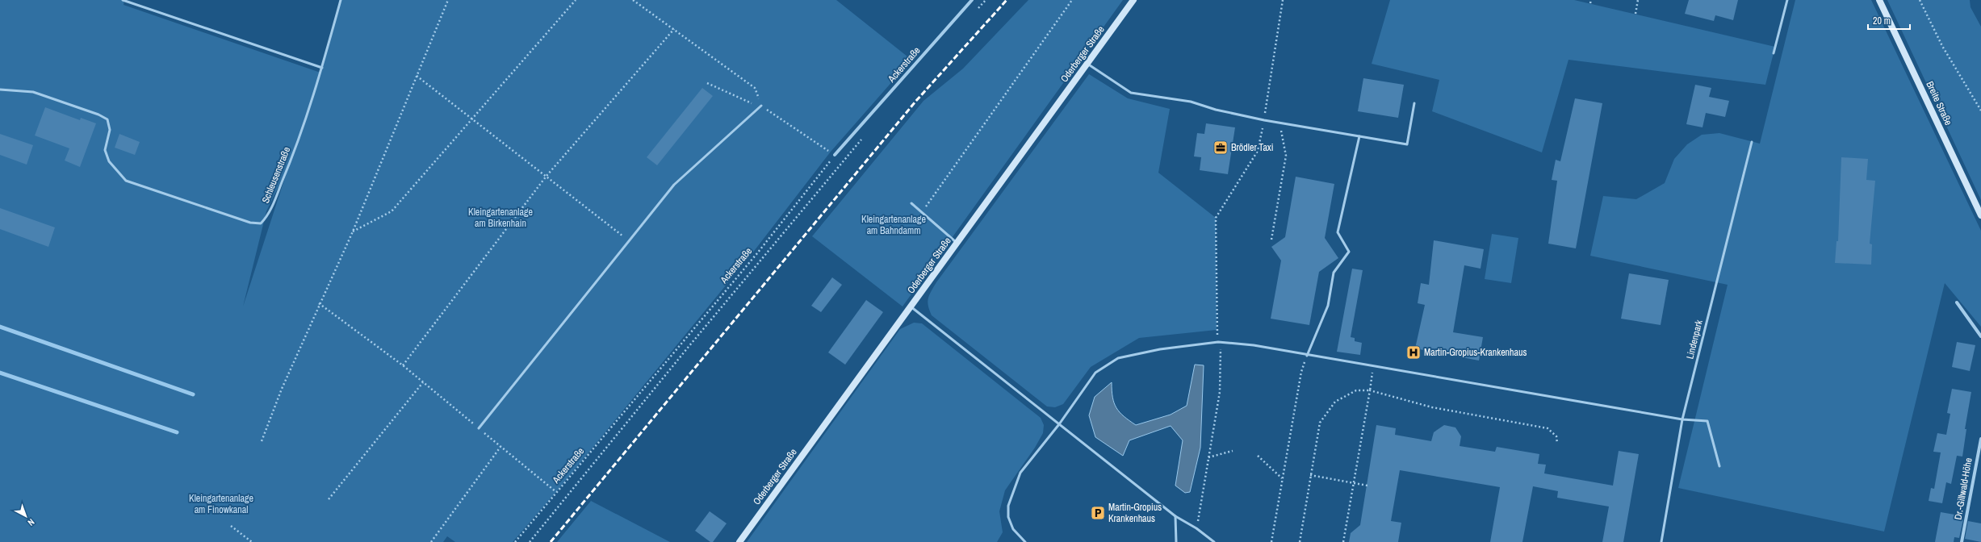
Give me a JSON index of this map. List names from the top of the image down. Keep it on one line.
{"streets":{"main road":["Oderberger Straße","Breite Straße"],"street":["Ackerstraße","Dr.-Gillwald-Höhe"],"lane":["Schleusenstraße","Lindenpark"]},"parks":["Kleingartenanlage am Birkenhain","Kleingartenanlage am Bahndamm","Kleingartenanlage am Finowkanal"],"places":{"office":["Brödler Taxi"],"hospital":["Martin-Gropius-Krankenhaus"],"parking":["Martin-Gropius Krankenhaus"]},"scale_bar":"20 m","north":"bottom right"}
